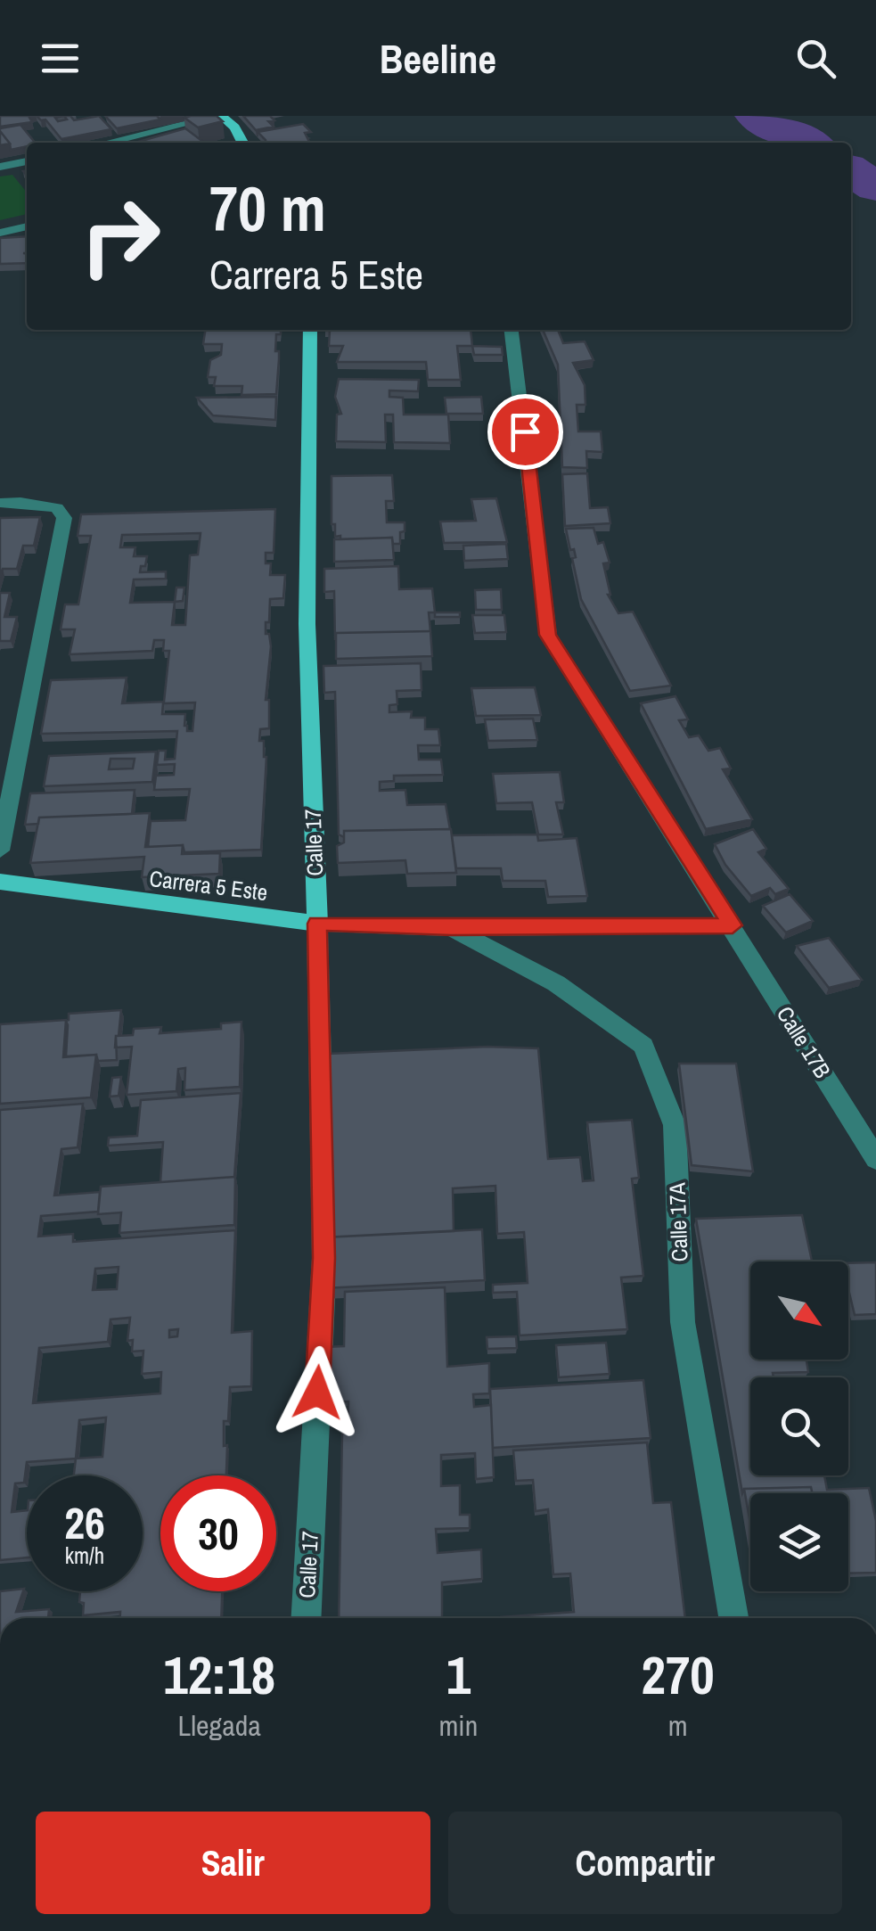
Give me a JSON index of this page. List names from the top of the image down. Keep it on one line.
{"streets":{"main road":["Calle 17","Carrera 5 Este"],"street":["Calle 17B","Calle 17A"]},"crossings":[["Calle 17","Carrera 5 Este"],["Carrera 5 Este","Calle 17B"],["Carrera 5 Este","Calle 17A"]],"north":"bottom right","page":{"header":"Beeline","turn":["70 m","Carrera 5 Este"],"speed":"26 km/h","limit":"30","eta":["12:18","Llegada","1","min","270","m"],"buttons":["Salir","Compartir"]}}
